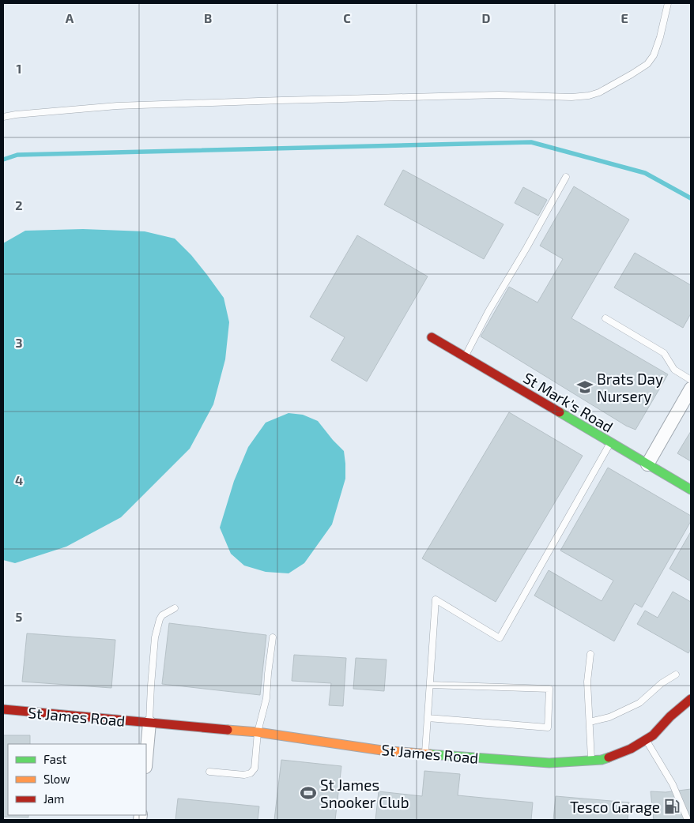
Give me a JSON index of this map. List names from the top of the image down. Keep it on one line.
{"streets":{"street":["St Mark's Road","St James Road"]},"places":{"school or university":["Brats Day Nursery"],"sports":["St James Snooker Club"],"fuel station":["Tesco Garage"]},"legend":["Fast","Slow","Jam"],"grid":{"columns":["A","B","C","D","E"],"rows":["1","2","3","4","5"]}}
